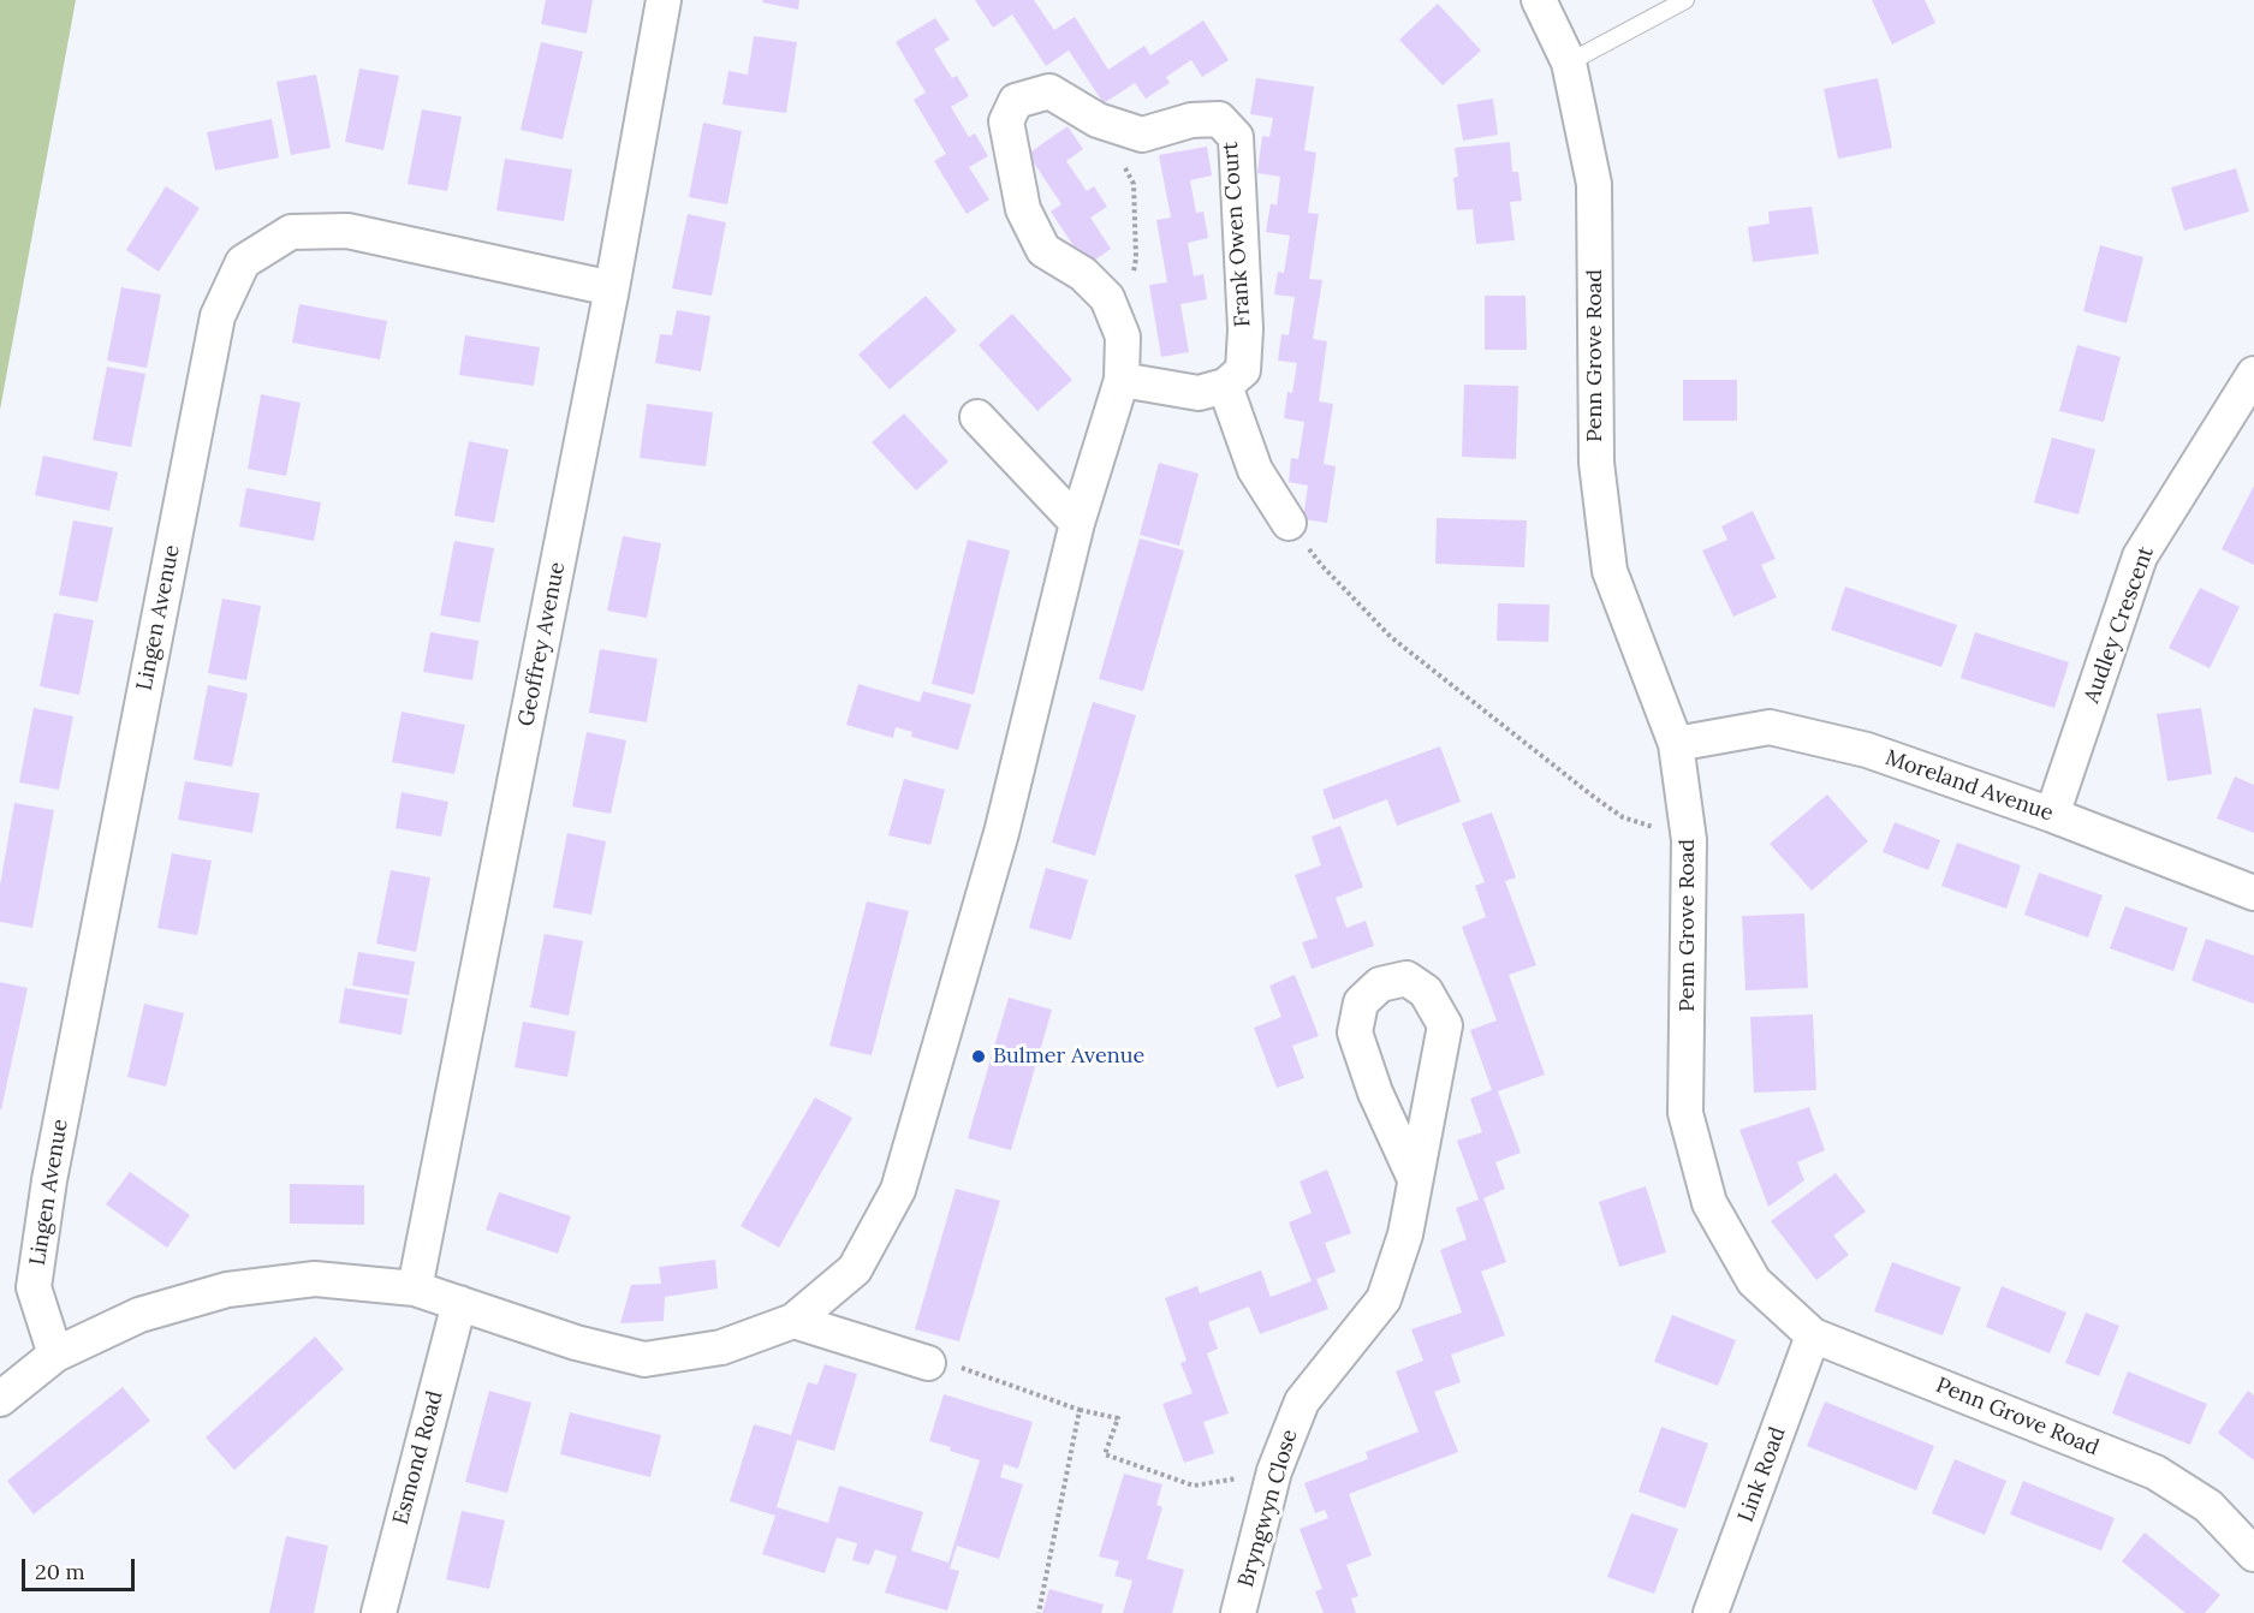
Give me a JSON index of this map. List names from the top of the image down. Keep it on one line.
{"streets":{"street":["Frank Owen Court","Penn Grove Road","Lingen Avenue","Audley Crescent","Geoffrey Avenue","Moreland Avenue","Esmond Road","Link Road","Bryngwyn Close"]},"crossings":[["Penn Grove Road","Moreland Avenue"],["Penn Grove Road","Link Road"],["Lingen Avenue","Geoffrey Avenue"],["Audley Crescent","Moreland Avenue"]],"places":["Bulmer Avenue"],"scale_bar":"20 m"}
